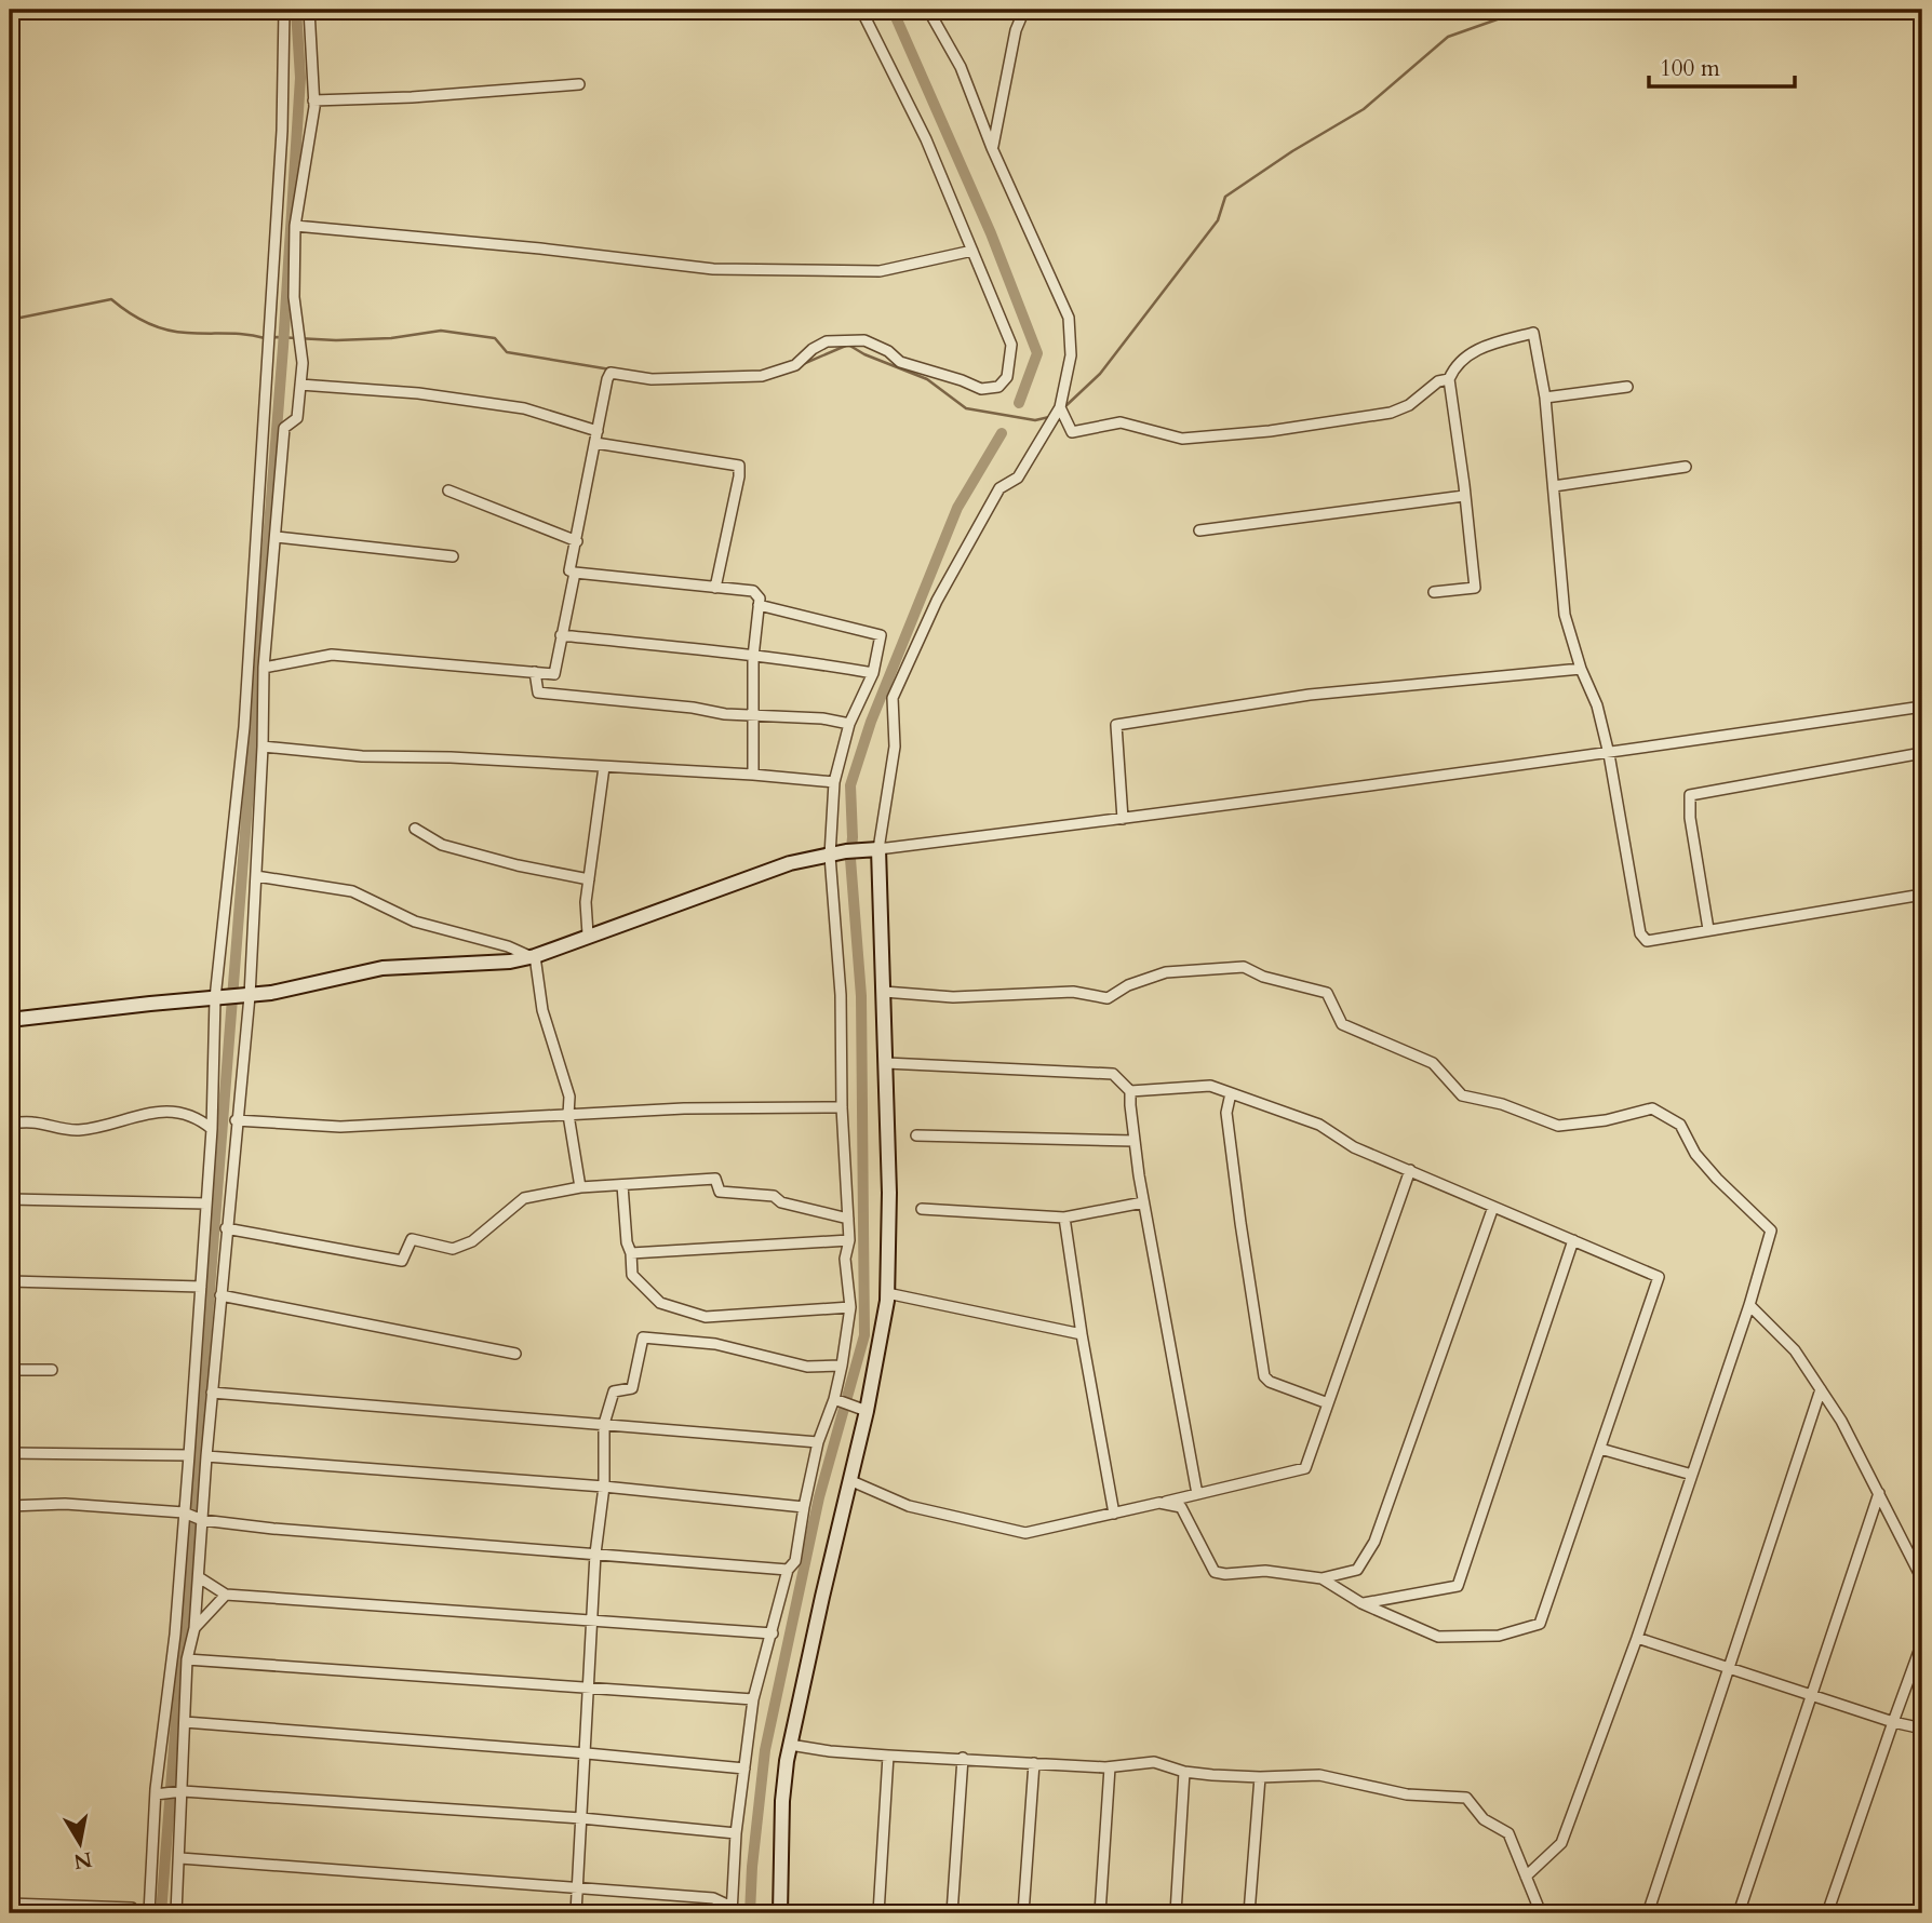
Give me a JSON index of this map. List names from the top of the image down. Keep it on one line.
{"scale_bar":"100 m","north":"bottom"}
